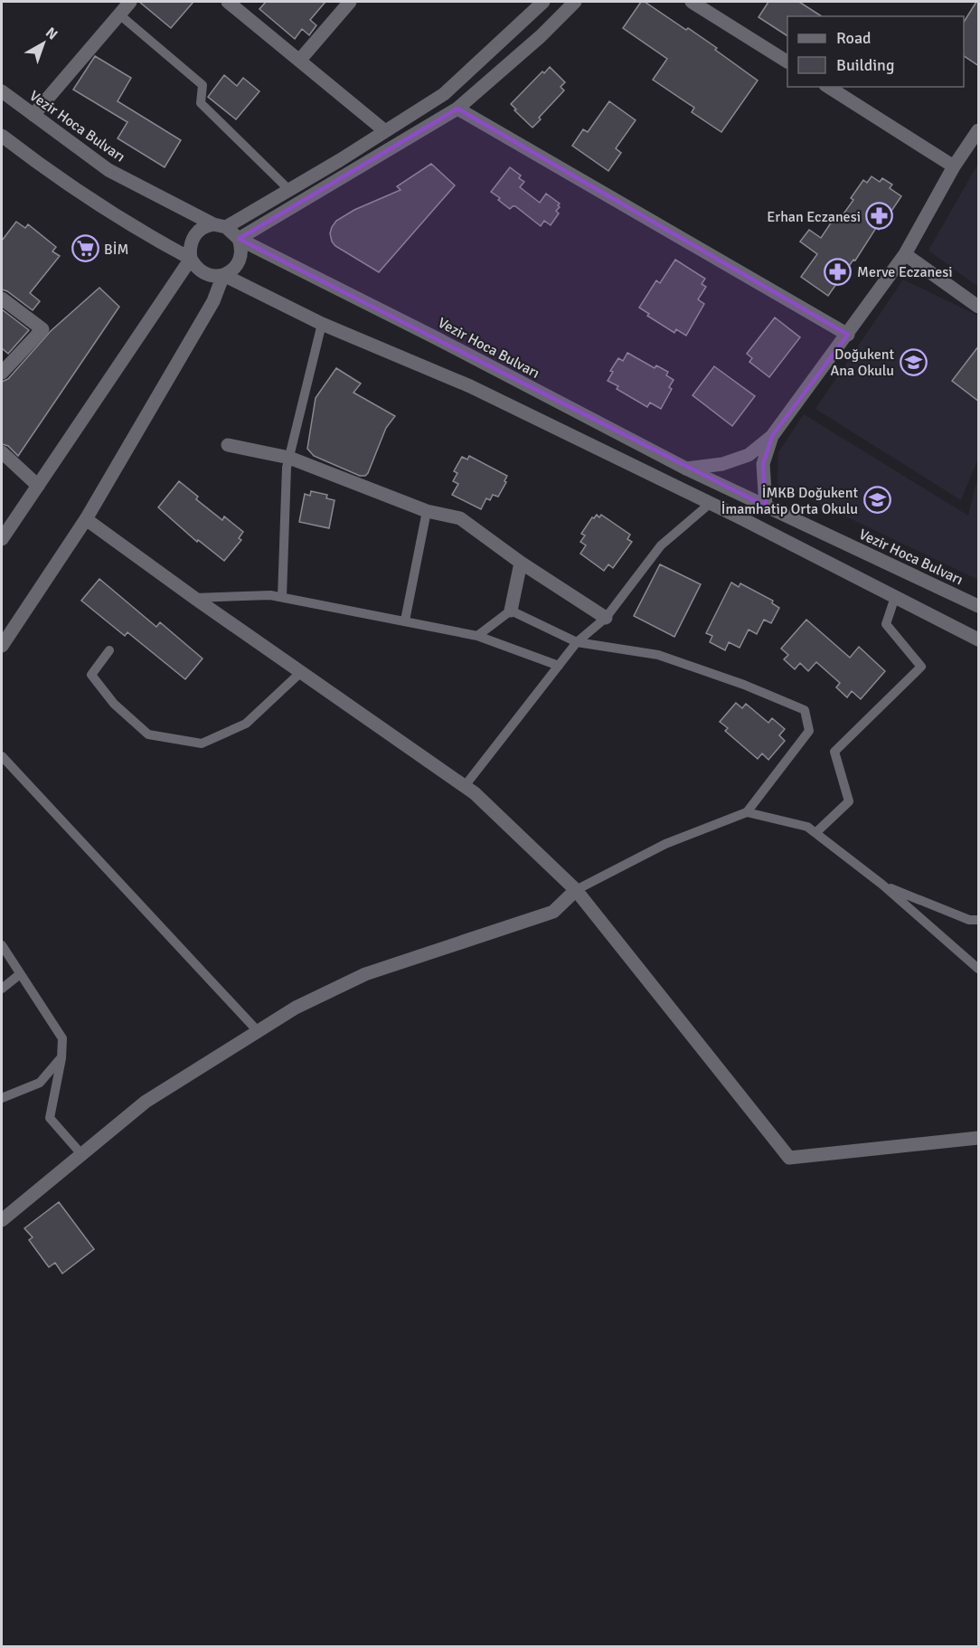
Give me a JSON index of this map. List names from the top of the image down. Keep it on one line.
{"streets":{"street":["Vezir Hoca Bulvarı"]},"places":{"pharmacy":["Erhan Eczanesi","Merve Eczanesi"],"supermarket":["BİM"],"school or university":["Doğukent Ana Okulu","İMKB Doğukent İmamhatip Orta Okulu"]},"legend":["Road","Building"],"north":"top right"}
